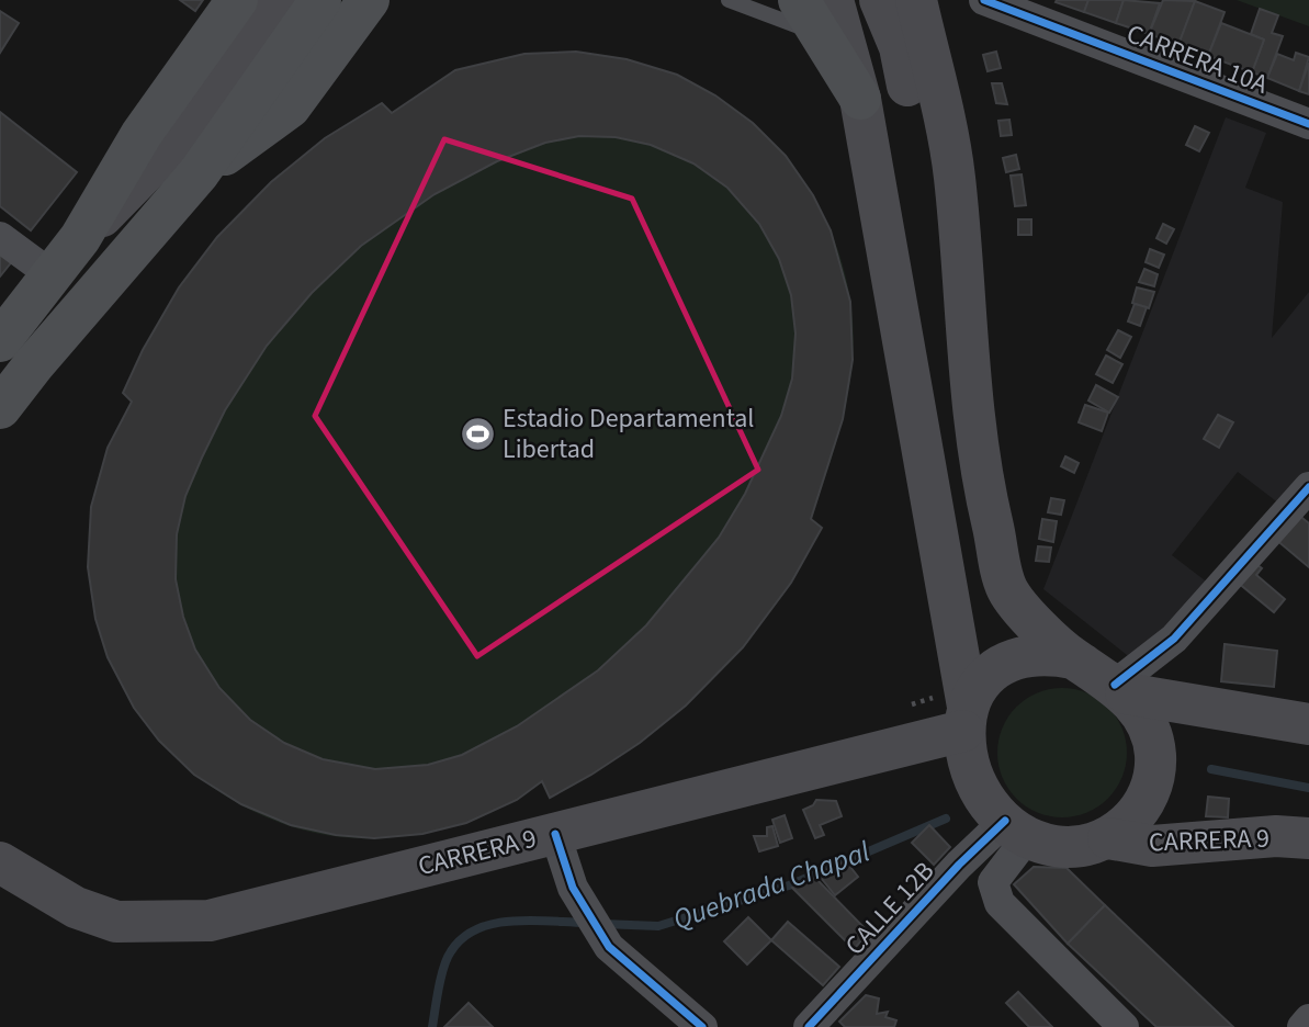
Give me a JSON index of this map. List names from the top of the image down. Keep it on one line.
{"streets":{"main road":["CARRERA 9"],"street":["CARRERA 10A","CALLE 12B"]},"crossings":[["CARRERA 9","CALLE 12B"]],"water":["Quebrada Chapal"],"places":{"sports":["Estadio Departamental Libertad"]}}
